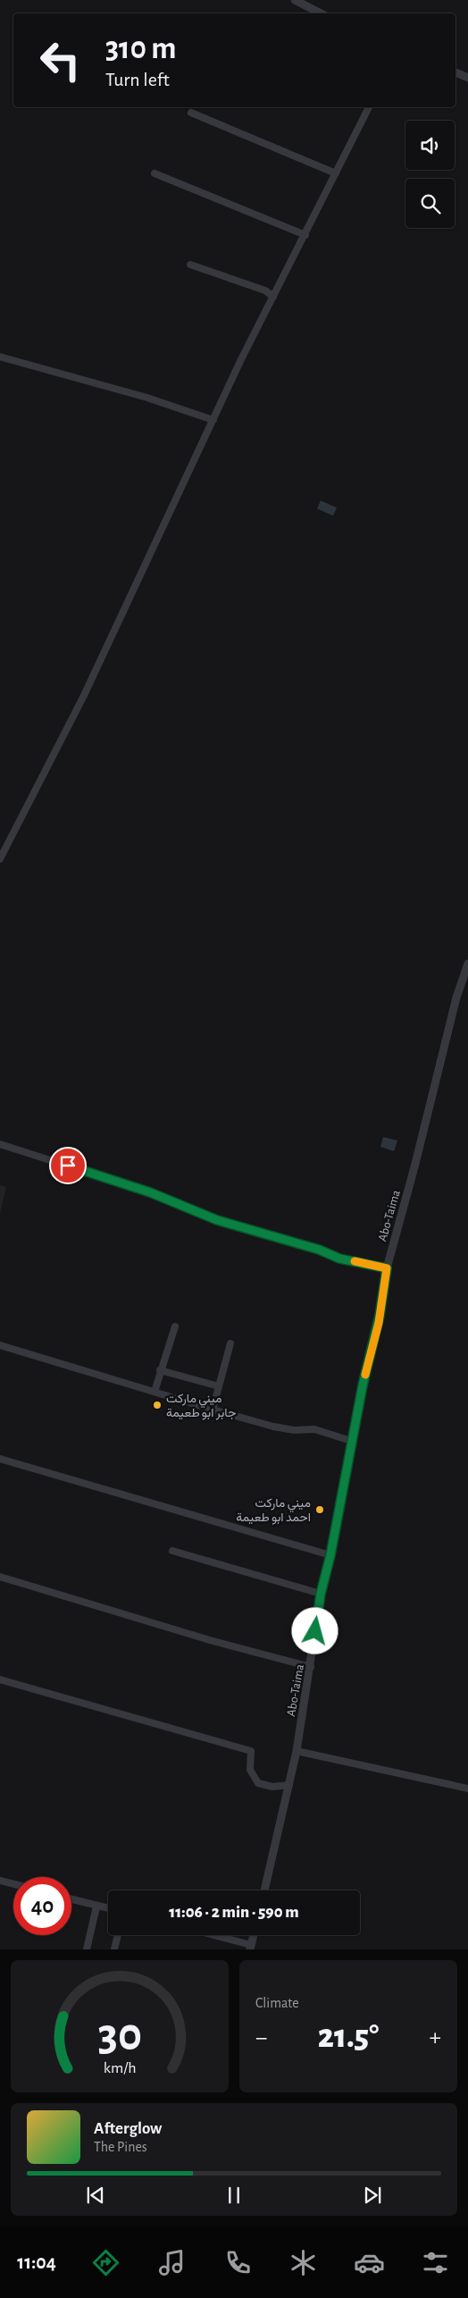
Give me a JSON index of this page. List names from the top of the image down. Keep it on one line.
{"streets":{"street":["Abo-Taima"]},"places":["ميني ماركت جابر ابو طعيمة","ميني ماركت احمد ابو طعيمة"],"page":{"turn":["310 m","Turn left"],"limit":"40","trip":"11:06 · 2 min · 590 m","tile":"Climate","heat":["−","21.5°","+"],"song":["Afterglow","The Pines"],"tabs":"11:04","gauge":["30","km/h"]}}
